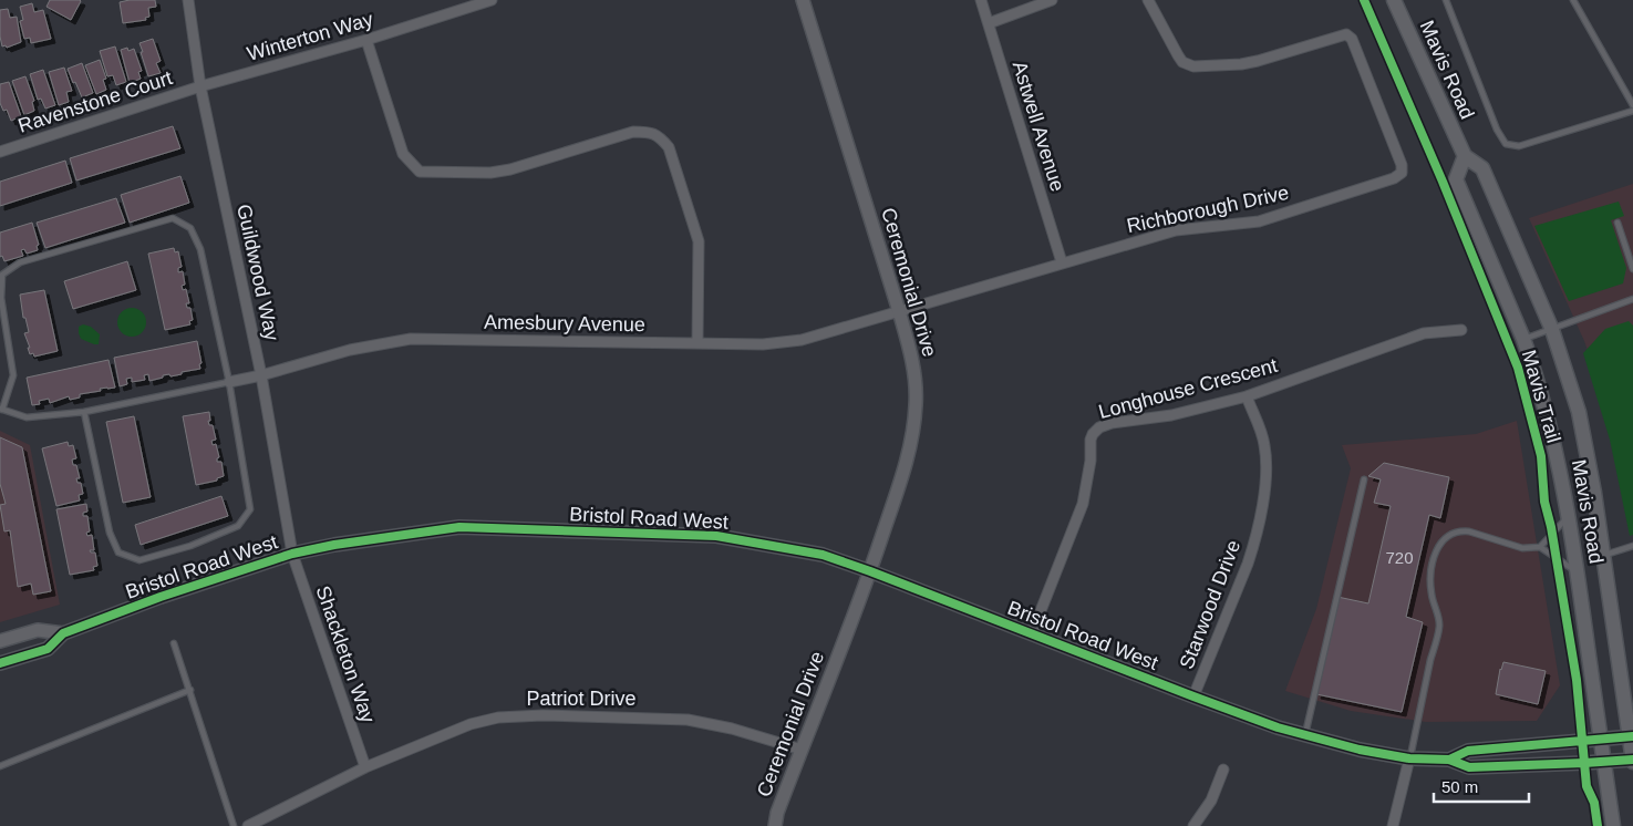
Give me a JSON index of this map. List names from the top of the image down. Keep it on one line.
{"streets":{"main road":["Mavis Road"],"street":["Winterton Way","Ravenstone Court","Astwell Avenue","Richborough Drive","Guildwood Way","Ceremonial Drive","Amesbury Avenue","Longhouse Crescent","Bristol Road West","Starwood Drive","Shackleton Way","Patriot Drive"],"cycle path":["Mavis Trail"]},"crossings":[["Winterton Way","Ravenstone Court"],["Winterton Way","Guildwood Way"],["Mavis Road","Bristol Road West"],["Ravenstone Court","Guildwood Way"],["Astwell Avenue","Richborough Drive"],["Richborough Drive","Ceremonial Drive"],["Richborough Drive","Amesbury Avenue"],["Guildwood Way","Amesbury Avenue"],["Guildwood Way","Bristol Road West"],["Guildwood Way","Shackleton Way"],["Ceremonial Drive","Amesbury Avenue"],["Ceremonial Drive","Bristol Road West"],["Ceremonial Drive","Patriot Drive"],["Longhouse Crescent","Bristol Road West"],["Longhouse Crescent","Starwood Drive"],["Bristol Road West","Starwood Drive"],["Bristol Road West","Shackleton Way"],["Shackleton Way","Patriot Drive"]],"house_numbers":["720"],"scale_bar":"50 m"}
